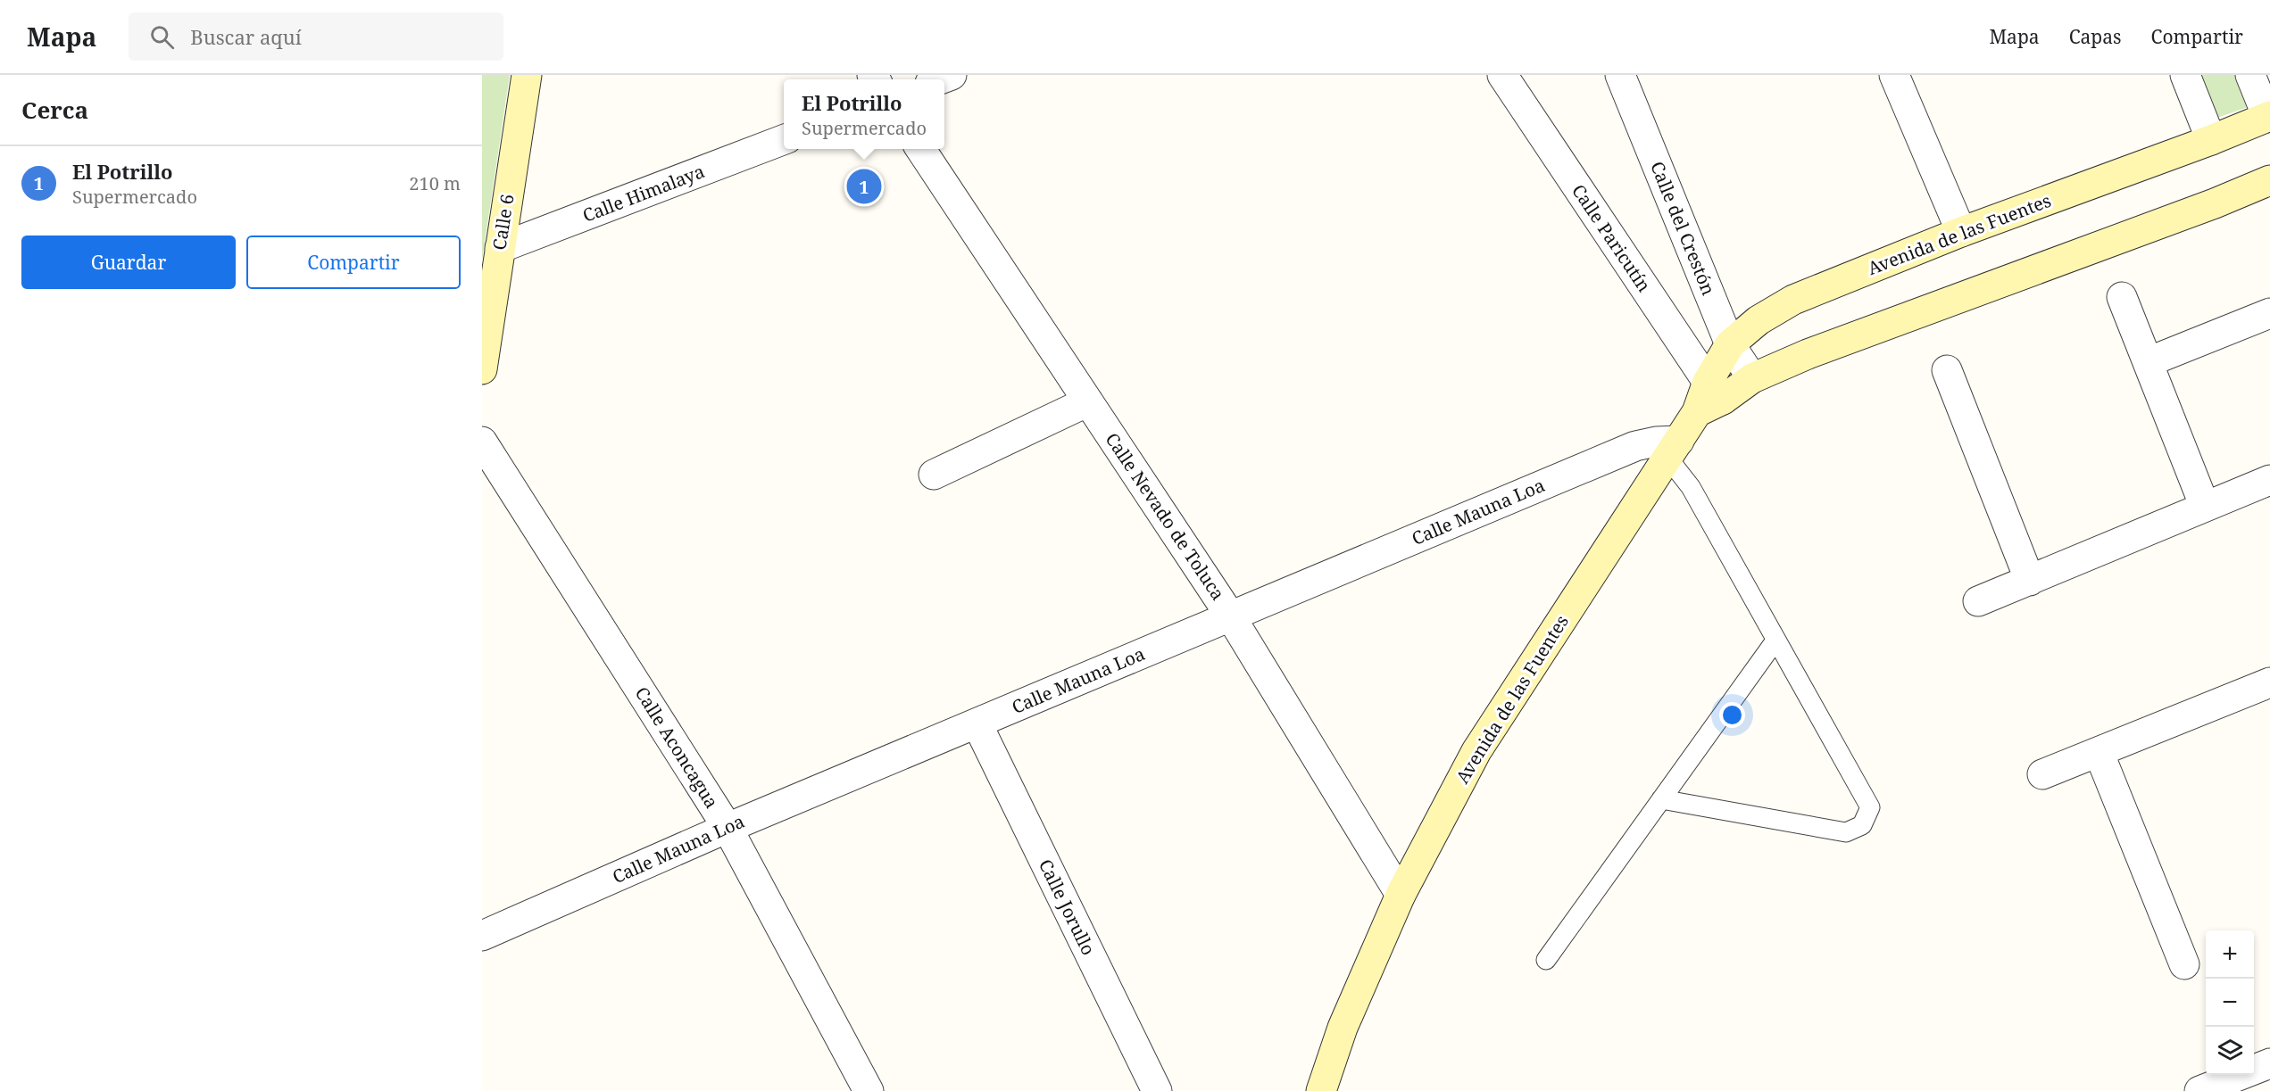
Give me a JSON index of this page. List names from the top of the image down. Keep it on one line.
{"streets":{"main road":["Calle 6","Avenida de las Fuentes"],"street":["Calle Himalaya","Calle del Crestón","Calle Paricutín","Calle Mauna Loa","Calle Nevado de Toluca","Calle Aconcagua","Calle Jorullo"]},"crossings":[["Calle Himalaya","Calle 6"],["Calle del Crestón","Avenida de las Fuentes"],["Avenida de las Fuentes","Calle Paricutín"],["Avenida de las Fuentes","Calle Mauna Loa"],["Avenida de las Fuentes","Calle Nevado de Toluca"],["Calle Mauna Loa","Calle Nevado de Toluca"],["Calle Mauna Loa","Calle Aconcagua"],["Calle Mauna Loa","Calle Jorullo"]],"page":{"header":"Mapa","search":"Buscar aquí","nav":["Mapa","Capas","Compartir"],"heading":"Cerca","popup":["El Potrillo","Supermercado"],"list":[{"mark":"1","name":"El Potrillo","note":"Supermercado","value":"210 m"}],"pins":"1","buttons":["Guardar","Compartir"],"map_buttons":["+","−"]}}
